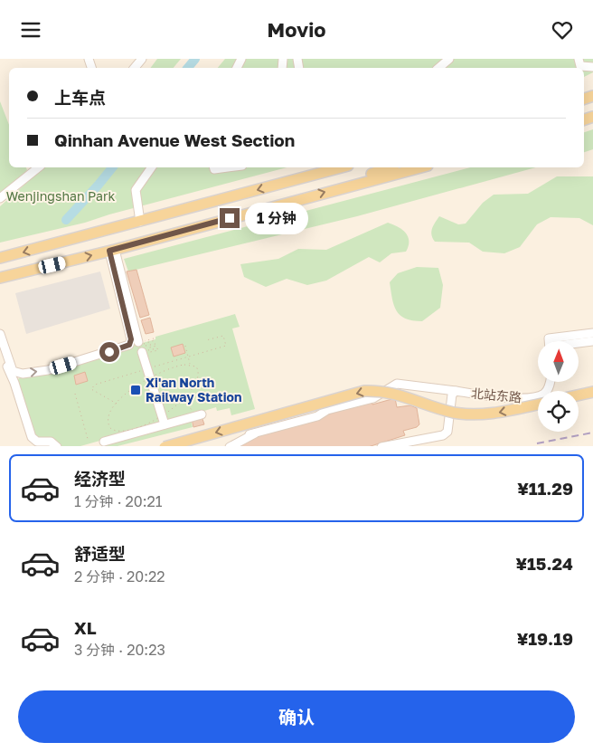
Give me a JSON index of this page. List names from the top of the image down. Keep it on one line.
{"streets":{"street":["北站东路"]},"parks":["Wenjingshan Park"],"places":{"transit":["Xi'an North Railway Station"]},"north":"top","page":{"header":"Movio","banner":["上车点","Qinhan Avenue West Section"],"bubble":"1 分钟","list":[{"name":"经济型","note":"1 分钟 · 20:21","value":"¥11.29"},{"name":"舒适型","note":"2 分钟 · 20:22","value":"¥15.24"},{"name":"XL","note":"3 分钟 · 20:23","value":"¥19.19"}],"buttons":"确认"}}
